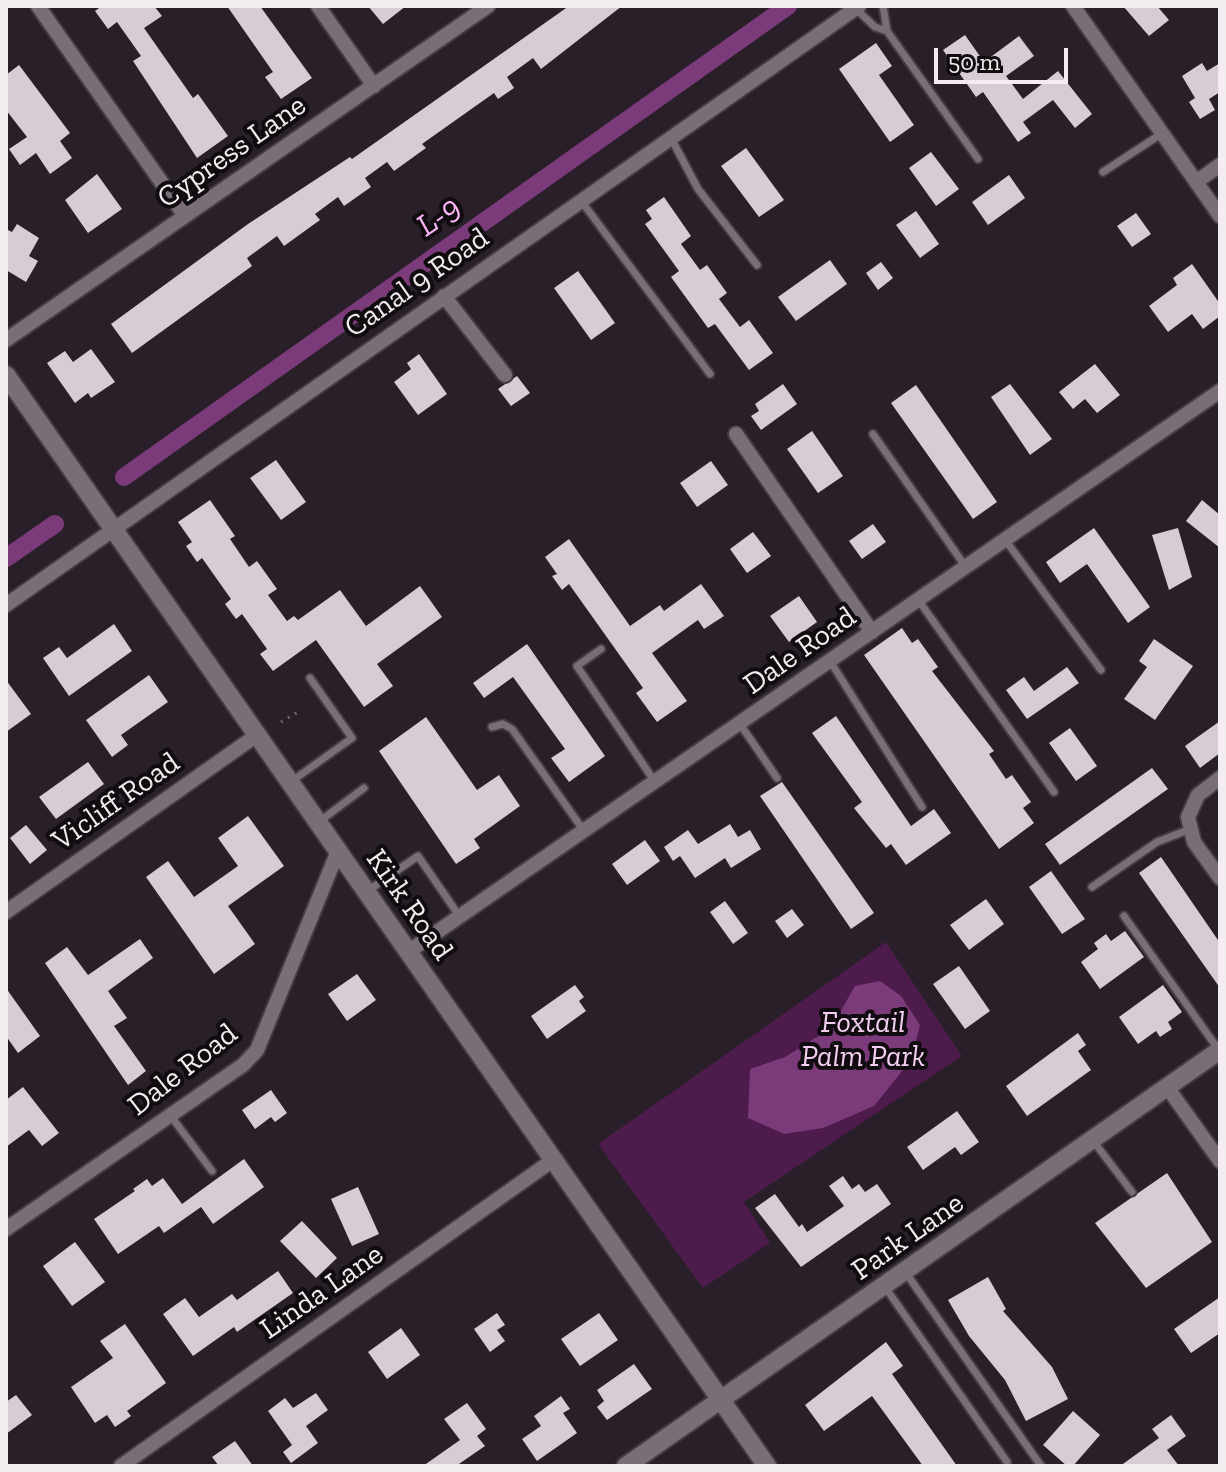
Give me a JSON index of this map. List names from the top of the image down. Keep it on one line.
{"streets":{"street":["Cypress Lane","Canal 9 Road","Dale Road","Vicliff Road","Kirk Road","Park Lane","Linda Lane"]},"crossings":[["Canal 9 Road","Kirk Road"],["Dale Road","Kirk Road"],["Vicliff Road","Kirk Road"],["Kirk Road","Park Lane"],["Kirk Road","Linda Lane"]],"water":["L-9"],"parks":["Foxtail Palm Park"],"scale_bar":"50 m"}
